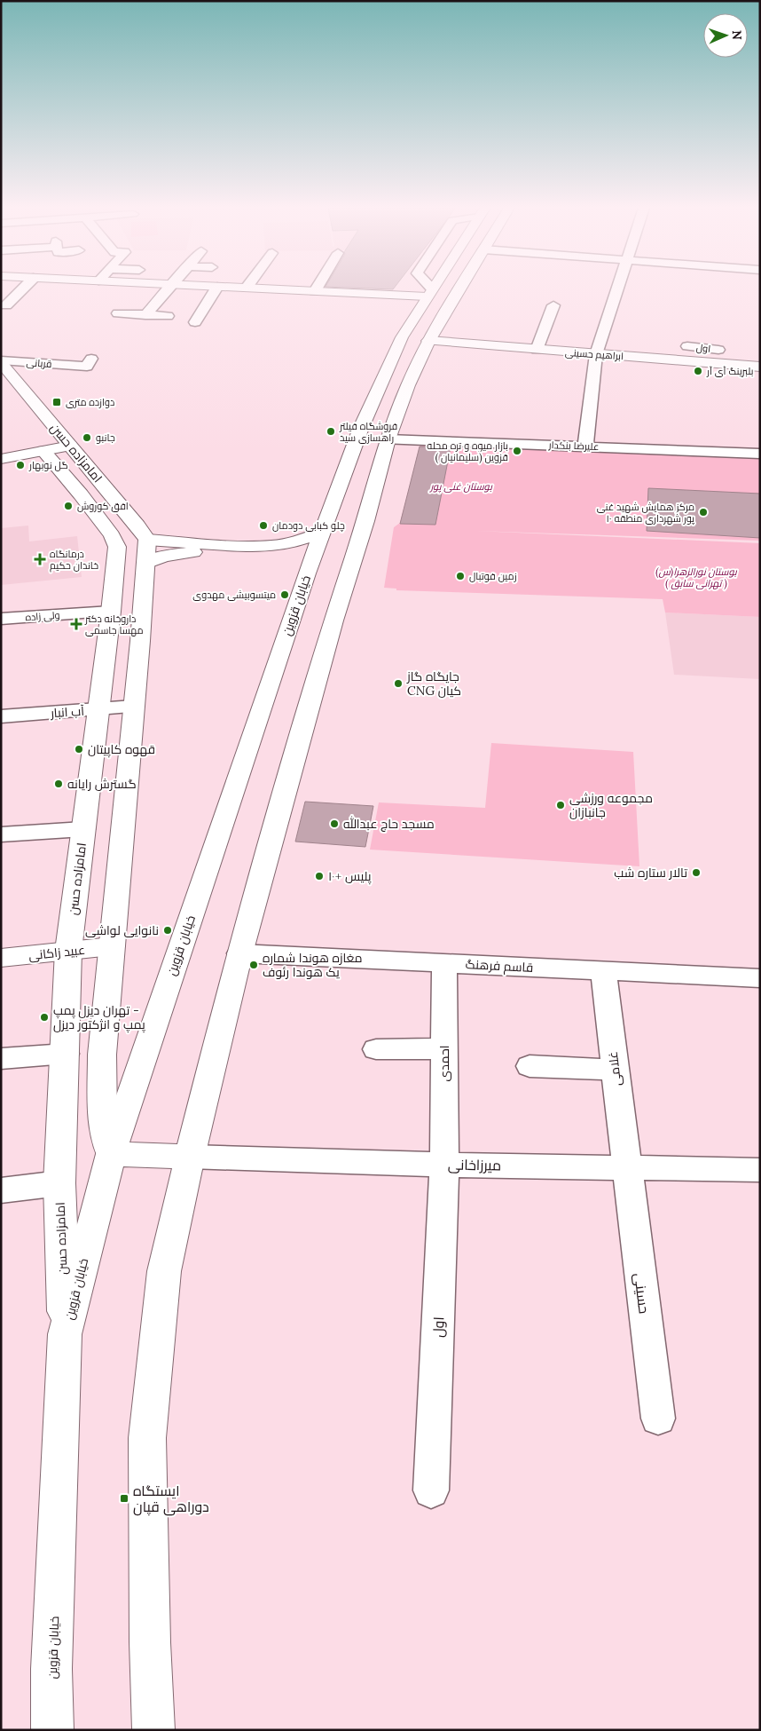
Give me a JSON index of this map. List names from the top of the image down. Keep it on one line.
{"streets":{"main road":["ابراهیم حسینی","امامزاده حسن","خیابان قزوین","عبید زاکانی"],"street":["اول","قربانی","علیرضا بنکدار","ولی زاده","آب انبار","قاسم فرهنگ","احمدی","غلامی","میرزاخانی","حسینی"]},"crossings":[["اول","احمدی"],["اول","میرزاخانی"],["قربانی","امامزاده حسن"],["امامزاده حسن","خیابان قزوین"],["امامزاده حسن","ولی زاده"],["امامزاده حسن","آب انبار"],["امامزاده حسن","عبید زاکانی"],["قاسم فرهنگ","احمدی"],["قاسم فرهنگ","غلامی"],["احمدی","میرزاخانی"],["غلامی","میرزاخانی"],["غلامی","حسینی"],["میرزاخانی","حسینی"]],"parks":["بوستان غنی پور","بوستان نورالزهرا(س) ( تهرانی سابق )"],"places":{"other":["بلبرینگ آی آر","فروشگاه فیلتر راهسازی سید","جانبو","بازار میوه و تره محله قزوین (سلیمانیان )","گل نوبهار","افق کوروش","مرکز همایش شهید غنی پور شهرداری منطقه ۱۰","چلو کبابی دودمان","زمین فوتبال","میتسوبیشی مهدوی","جایگاه گاز CNG کیان","قهوه کاپیتان","گسترش رایانه","مجموعه ورزشی جانبازان","مسجد حاج عبدالله","تالار ستاره شب","پلیس +۱۰","نانوایی لواشی","مغازه هوندا شماره یک هوندا رئوف","تهران دیزل پمپ - پمپ و انژکتور دیزل"],"transit":["دوازده متری","ایستگاه دوراهی قپان"],"health":["درمانگاه خاندان حکیم","داروخانه دکتر مهسا جاسمی"]},"north":"right"}
